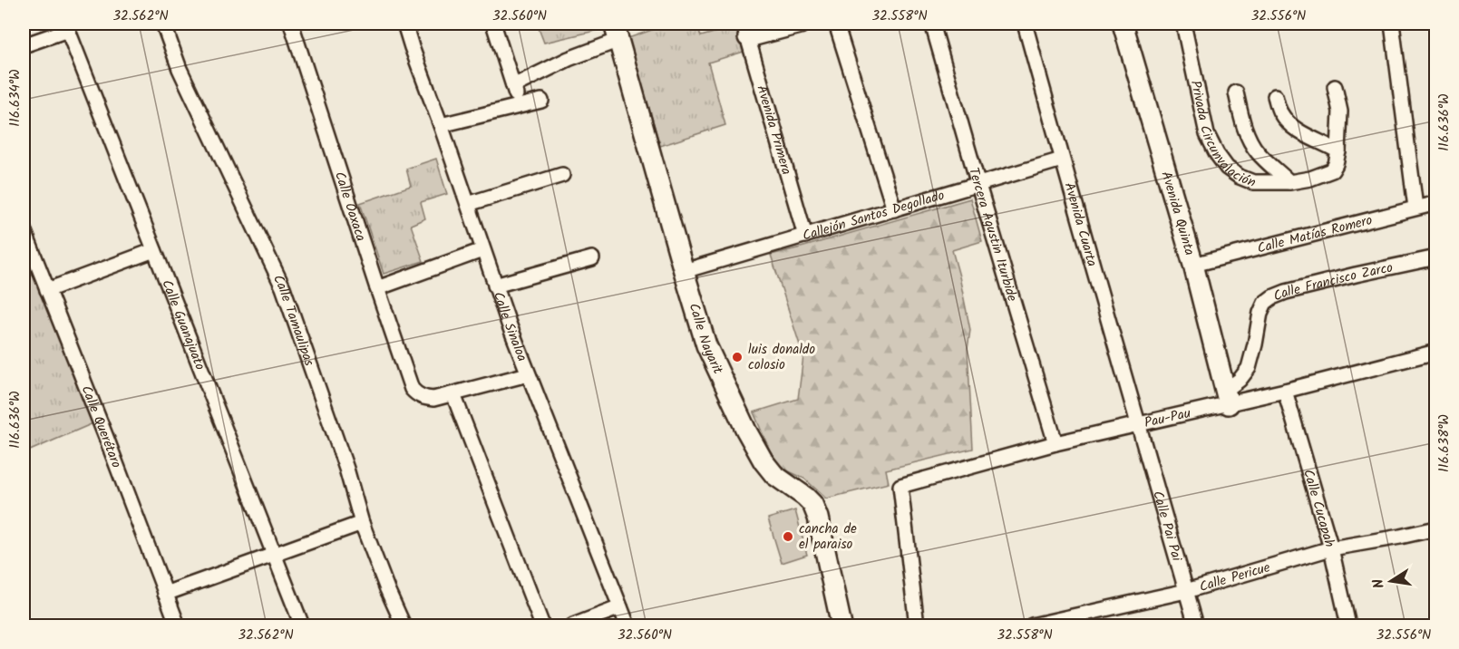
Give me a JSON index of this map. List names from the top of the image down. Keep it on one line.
{"streets":{"street":["Privada Circunvalación","Avenida Primera","Calle Oaxaca","Avenida Quinta","Callejón Santos Degollado","Avenida Cuarta","Calle Matías Romero","Tercera Agustin Iturbide","Calle Francisco Zarco","Calle Tamaulipas","Calle Guanajuato","Calle Sinaloa","Calle Nayarit","Pau-Pau","Calle Querétaro","Calle Cucapah","Calle Pai Pai","Calle Pericue"]},"crossings":[["Avenida Primera","Callejón Santos Degollado"],["Avenida Quinta","Calle Matías Romero"],["Avenida Quinta","Calle Francisco Zarco"],["Avenida Quinta","Pau-Pau"],["Callejón Santos Degollado","Avenida Cuarta"],["Callejón Santos Degollado","Tercera Agustin Iturbide"],["Callejón Santos Degollado","Calle Nayarit"],["Avenida Cuarta","Pau-Pau"],["Avenida Cuarta","Calle Pai Pai"],["Tercera Agustin Iturbide","Pau-Pau"],["Calle Francisco Zarco","Pau-Pau"],["Pau-Pau","Calle Cucapah"],["Pau-Pau","Calle Pai Pai"],["Calle Cucapah","Calle Pericue"],["Calle Pai Pai","Calle Pericue"]],"places":["luis donaldo colosio","cancha de el paraiso"],"north":"left","coordinates":["32.562°N","32.560°N","32.558°N","32.556°N","116.634°W","116.636°W","116.638°W"]}
